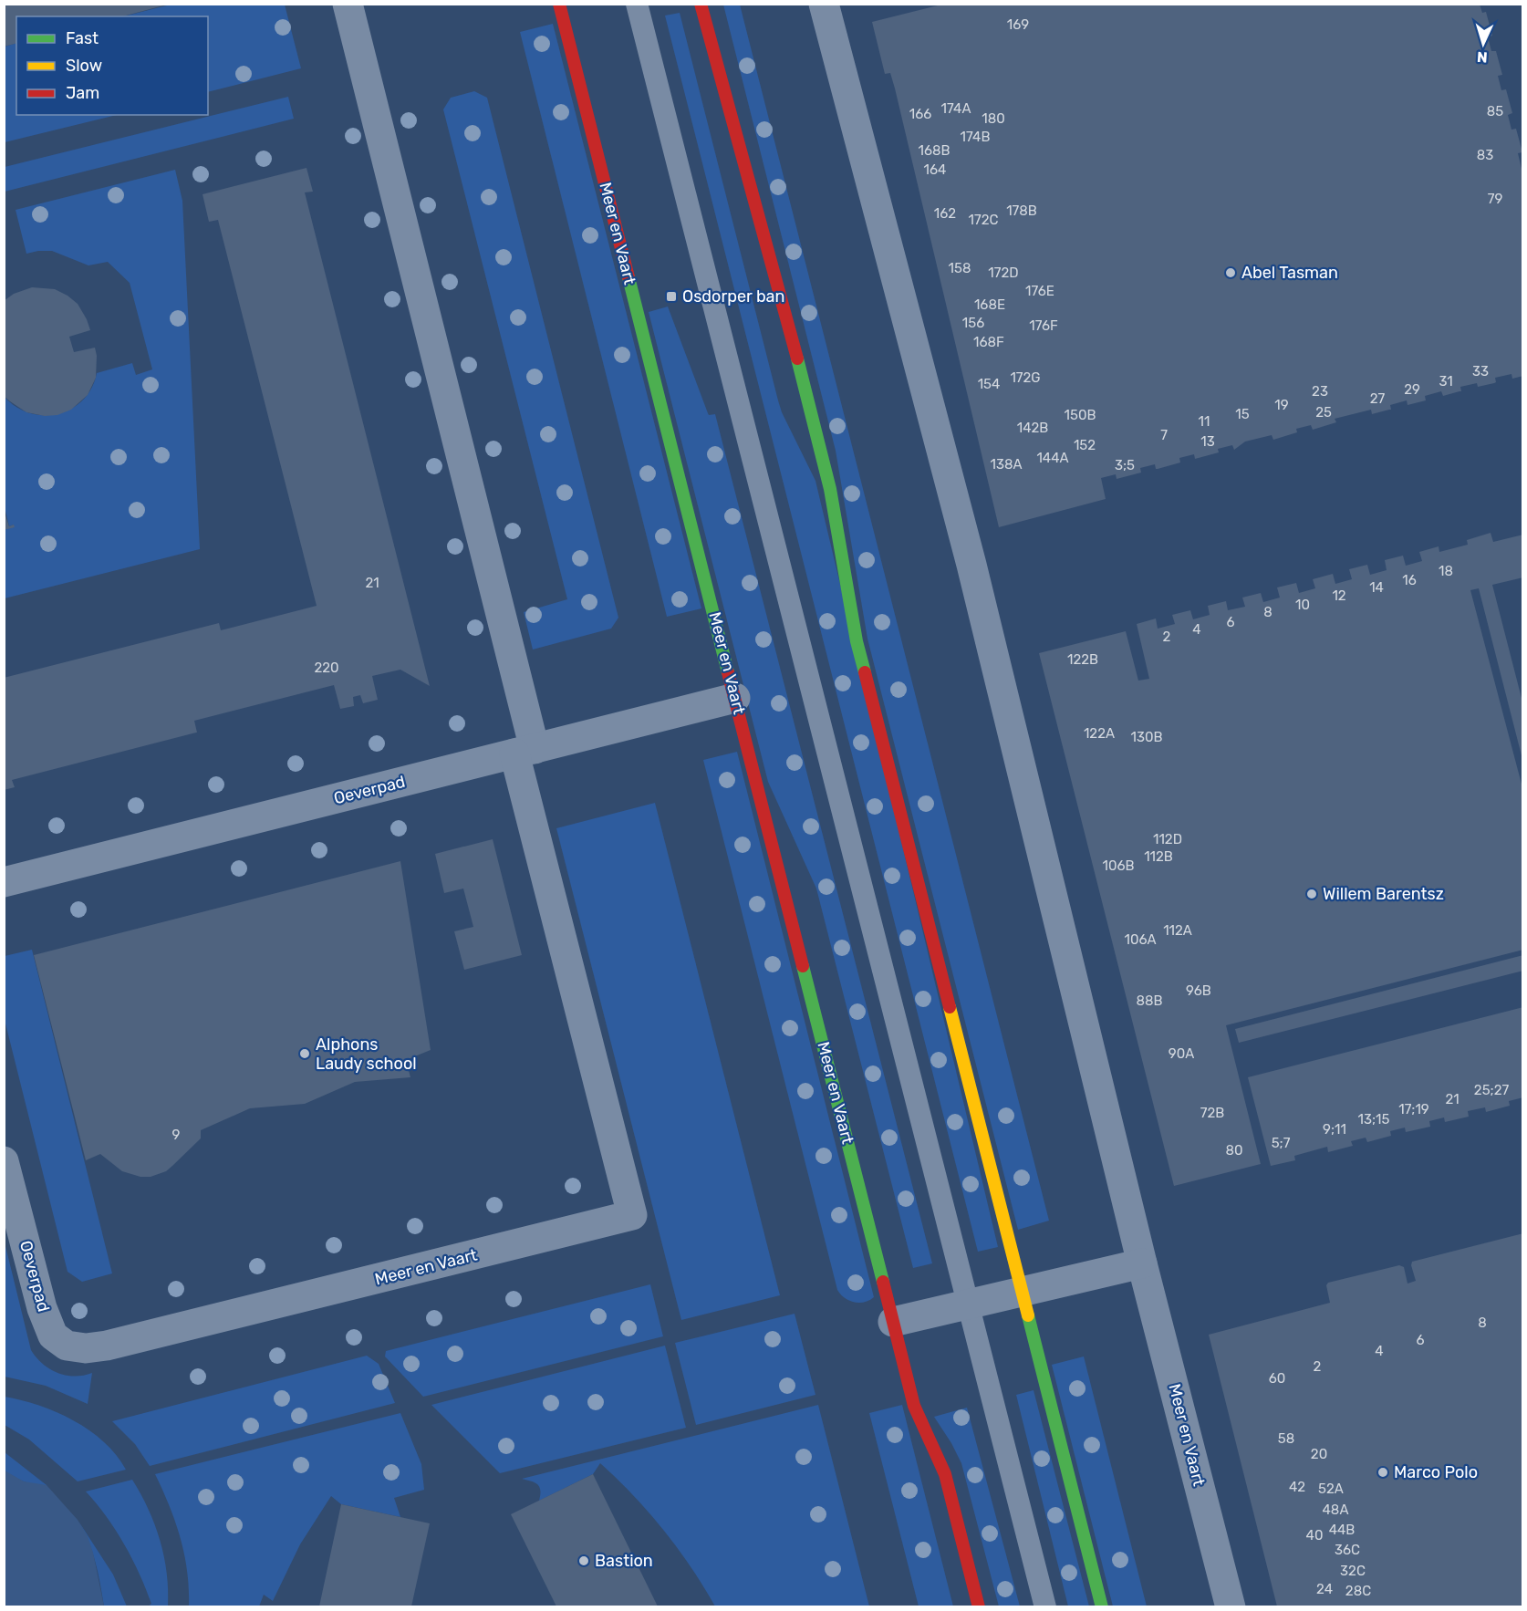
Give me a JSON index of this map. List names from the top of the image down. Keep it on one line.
{"streets":{"main road":["Meer en Vaart"],"street":["Oeverpad"]},"crossings":[["Meer en Vaart","Oeverpad"]],"places":{"other":["Abel Tasman","Willem Barentsz","Alphons Laudy school","Marco Polo","Bastion"],"transit":["Osdorper ban"]},"house_numbers":["169","174A","85","166","180","174B","168B","83","164","79","178B","162","172C","158","172D","176E","168E","156","176F","168F","33","172G","31","154","29","23","27","19","25","15","150B","11","142B","7","13","152","144A","138A","3;5","18","16","21","14","12","10","8","6","4","2","122B","220","122A","130B","112D","112B","106B","112A","106A","96B","88B","90A","25;27","21","17;19","72B","13;15","9;11","9","5;7","80","8","6","4","2","60","58","20","42","52A","48A","44B","40","36C","32C","24","28C"],"legend":["Fast","Slow","Jam"],"north":"bottom"}
